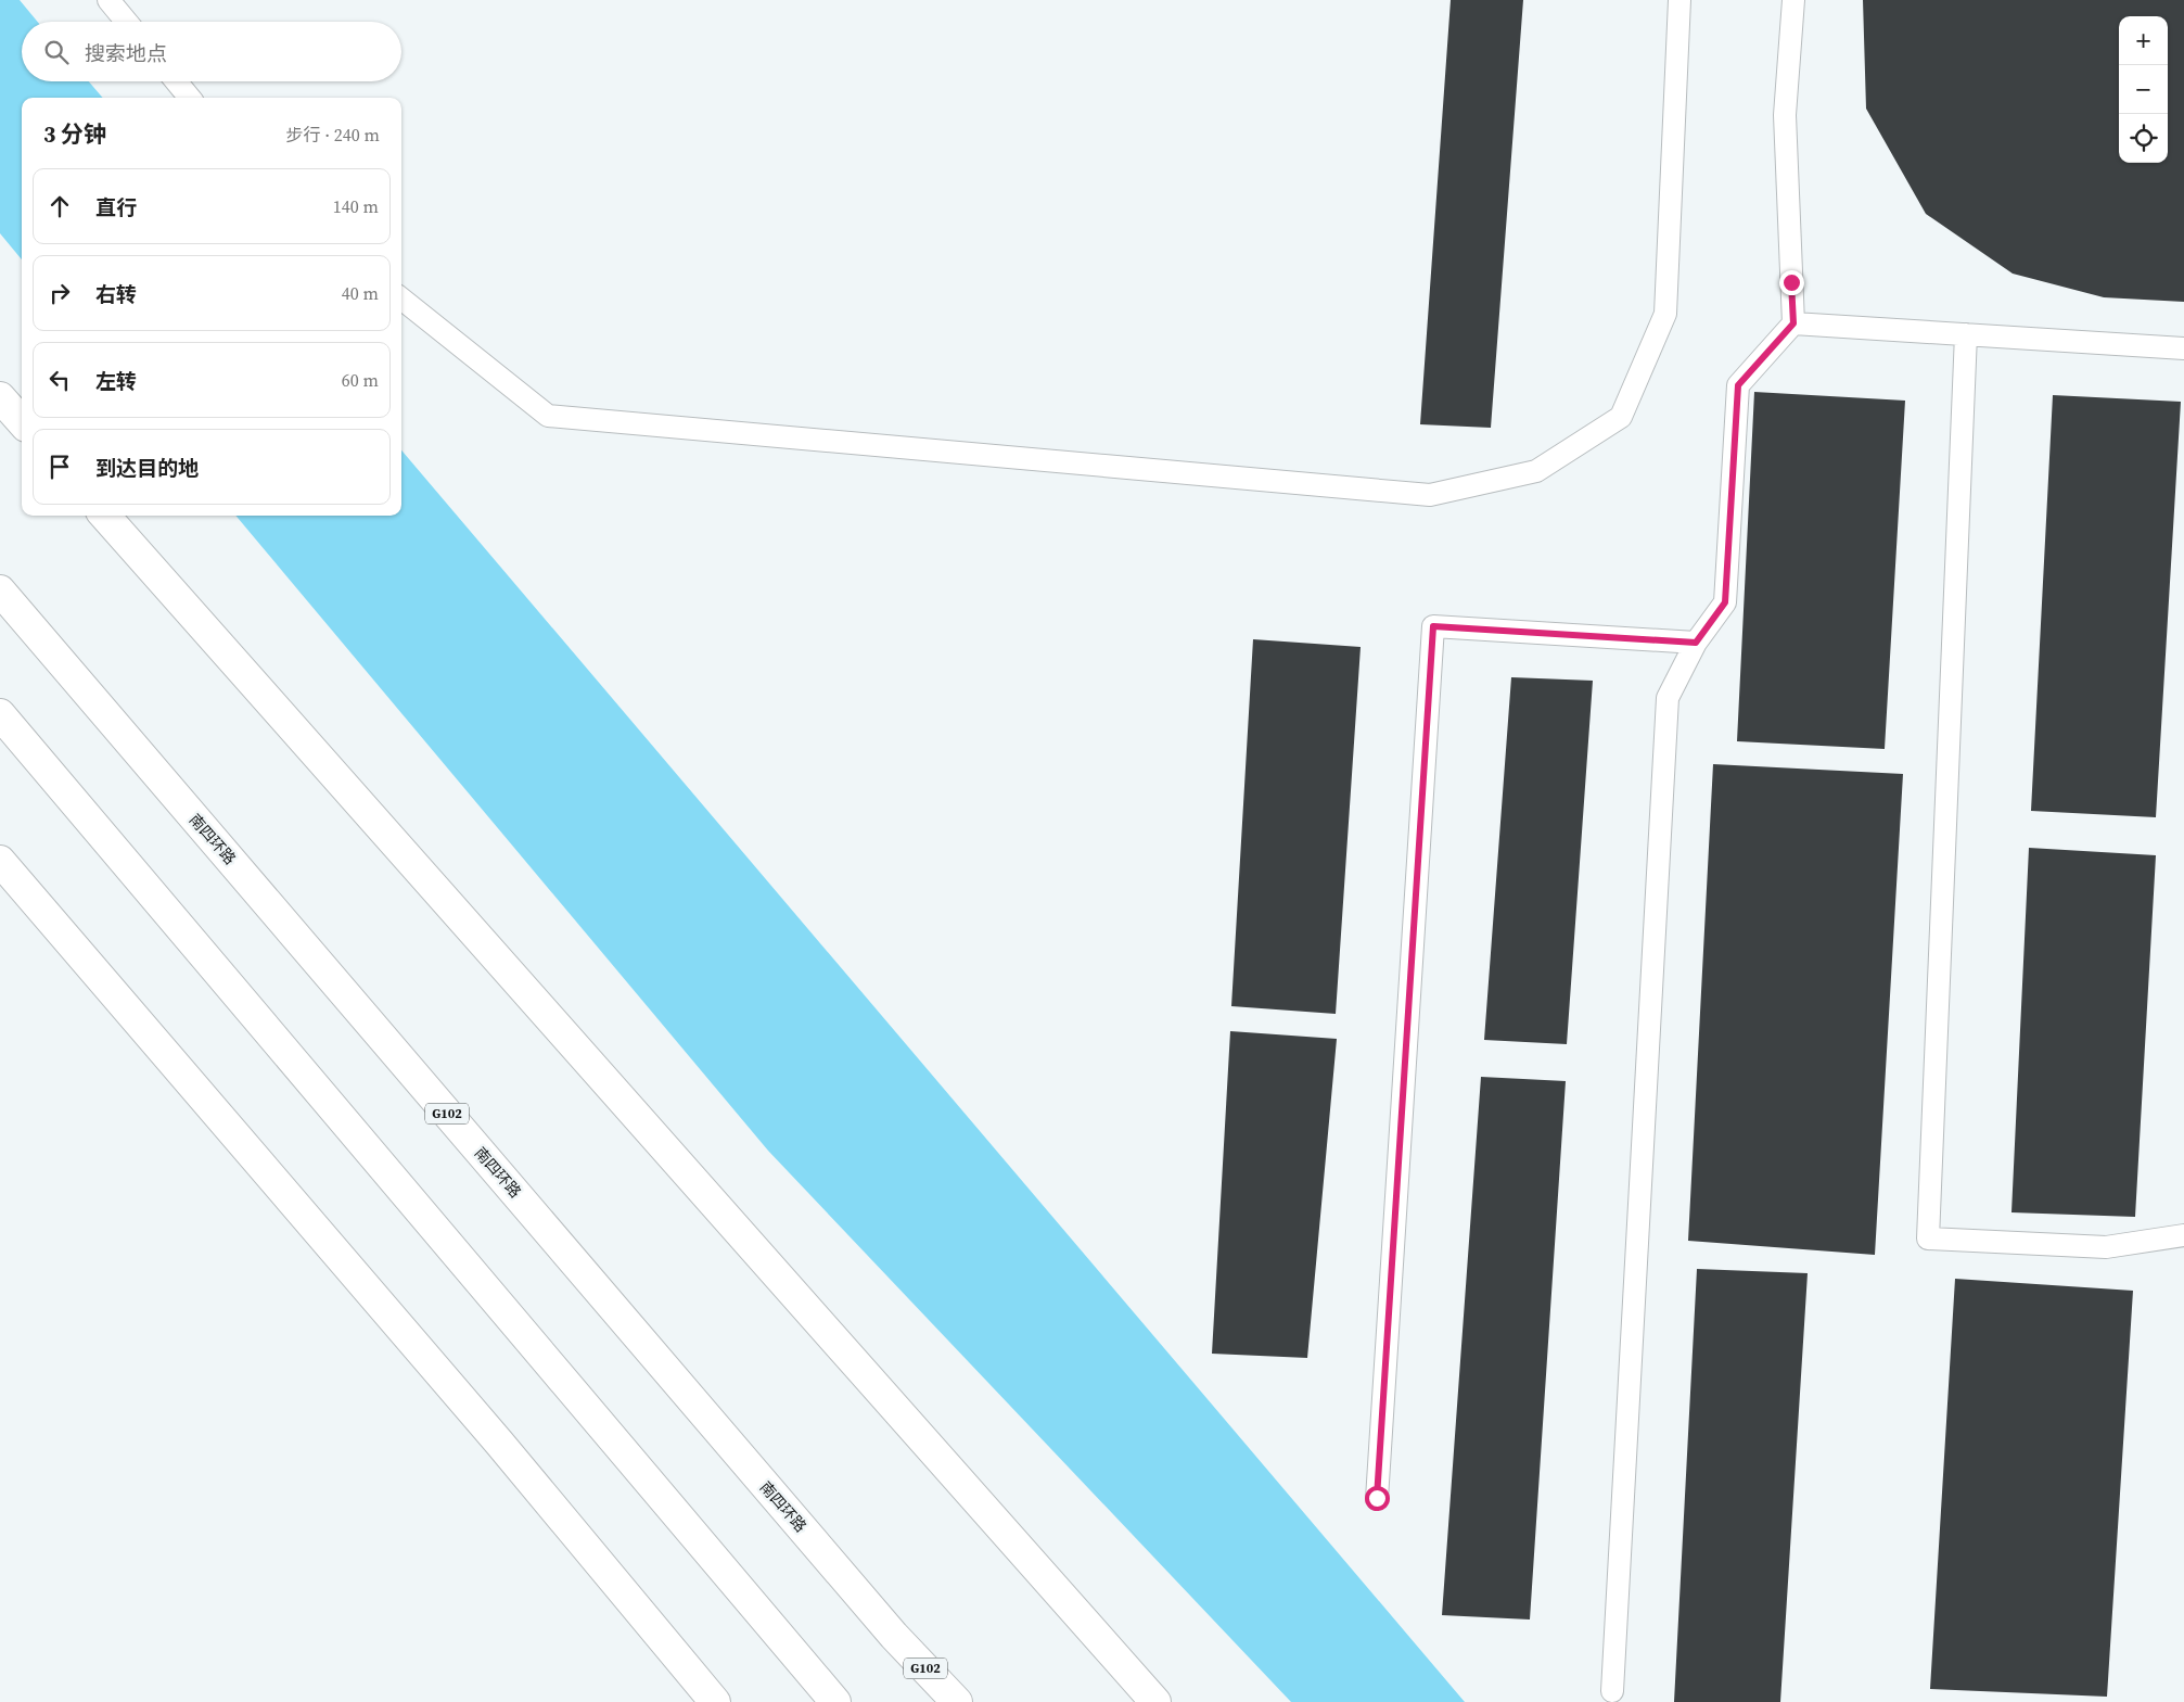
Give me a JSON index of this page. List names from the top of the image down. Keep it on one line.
{"streets":{"main road":["南四环路","G102"]},"page":{"map_buttons":["+","−"],"search":"搜索地点","heading":["3 分钟","步行 · 240 m"],"list":[["直行","140 m"],["右转","40 m"],["左转","60 m"],"到达目的地"]}}
